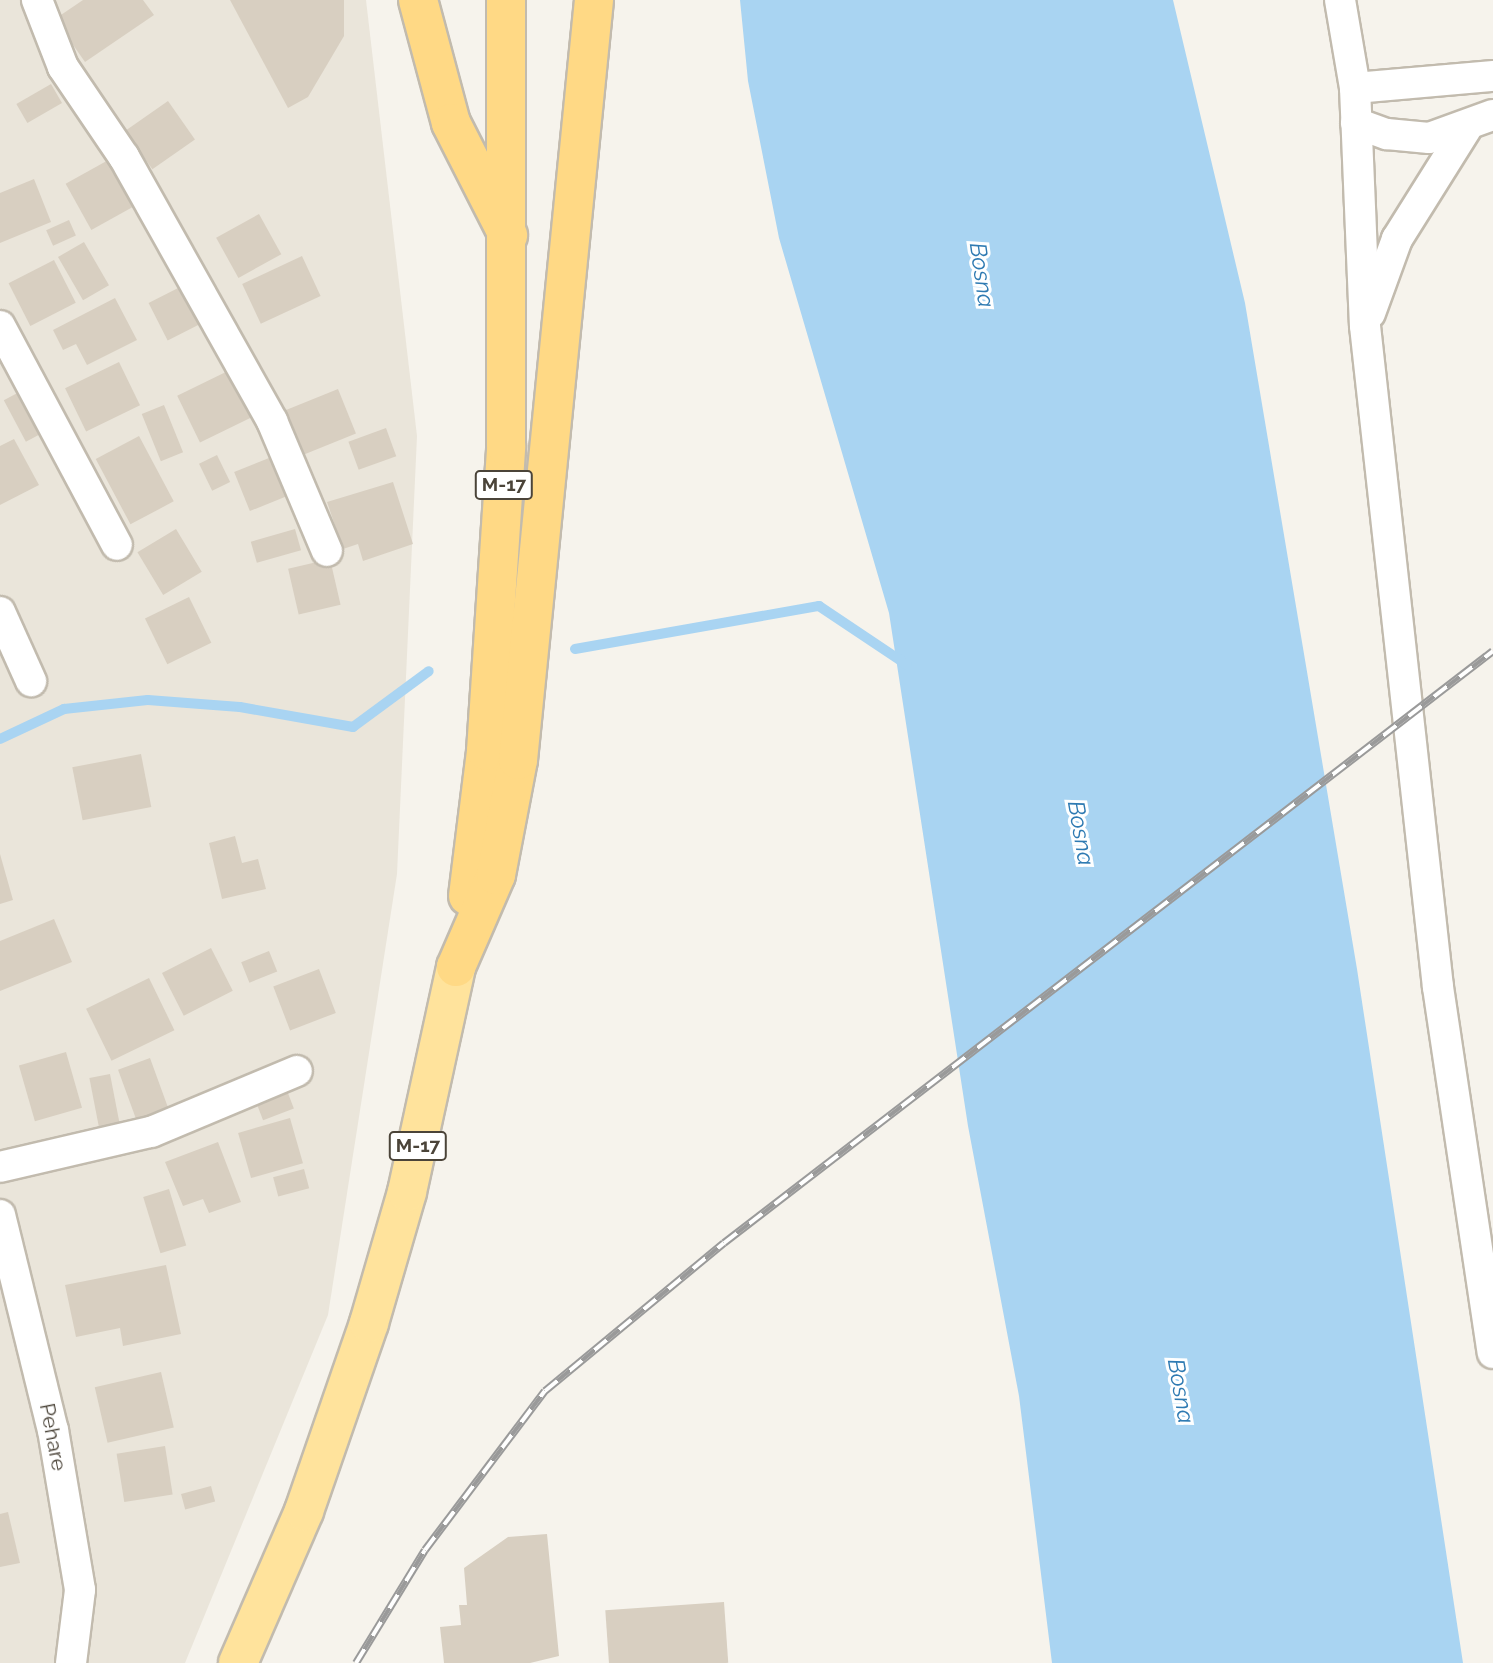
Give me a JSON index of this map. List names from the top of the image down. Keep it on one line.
{"streets":{"highway":["M-17"],"street":["Pehare"]},"water":["Bosna"]}
